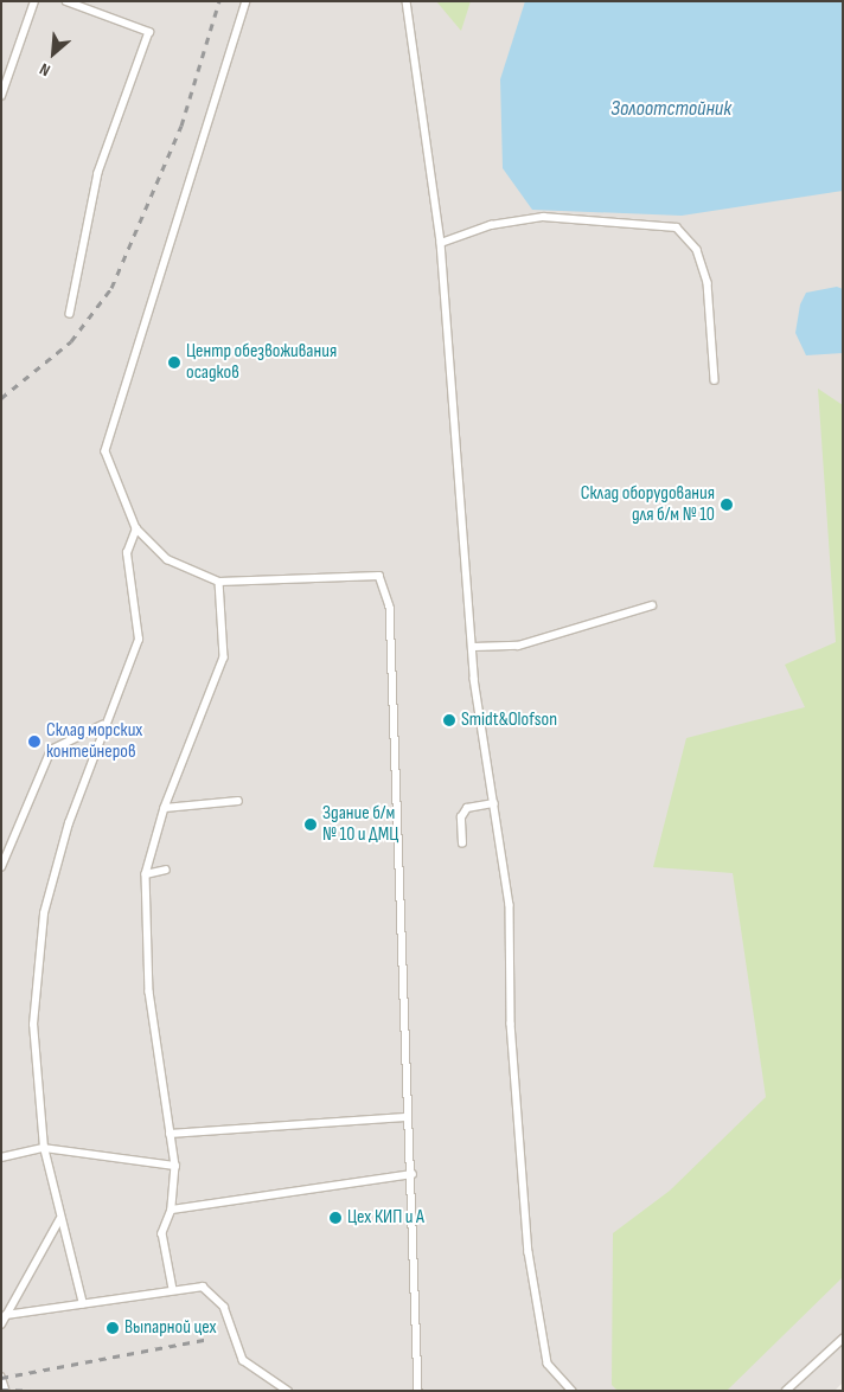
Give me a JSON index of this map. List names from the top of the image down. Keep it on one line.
{"water":["Золоотстойник"],"places":["Центр обезвоживания осадков","Склад оборудования для б/м № 10","Smidt&Olofson","Склад морских контейнеров","Здание б/м № 10 и ДМЦ","Цех КИП и А","Выпарной цех"],"north":"bottom left"}
